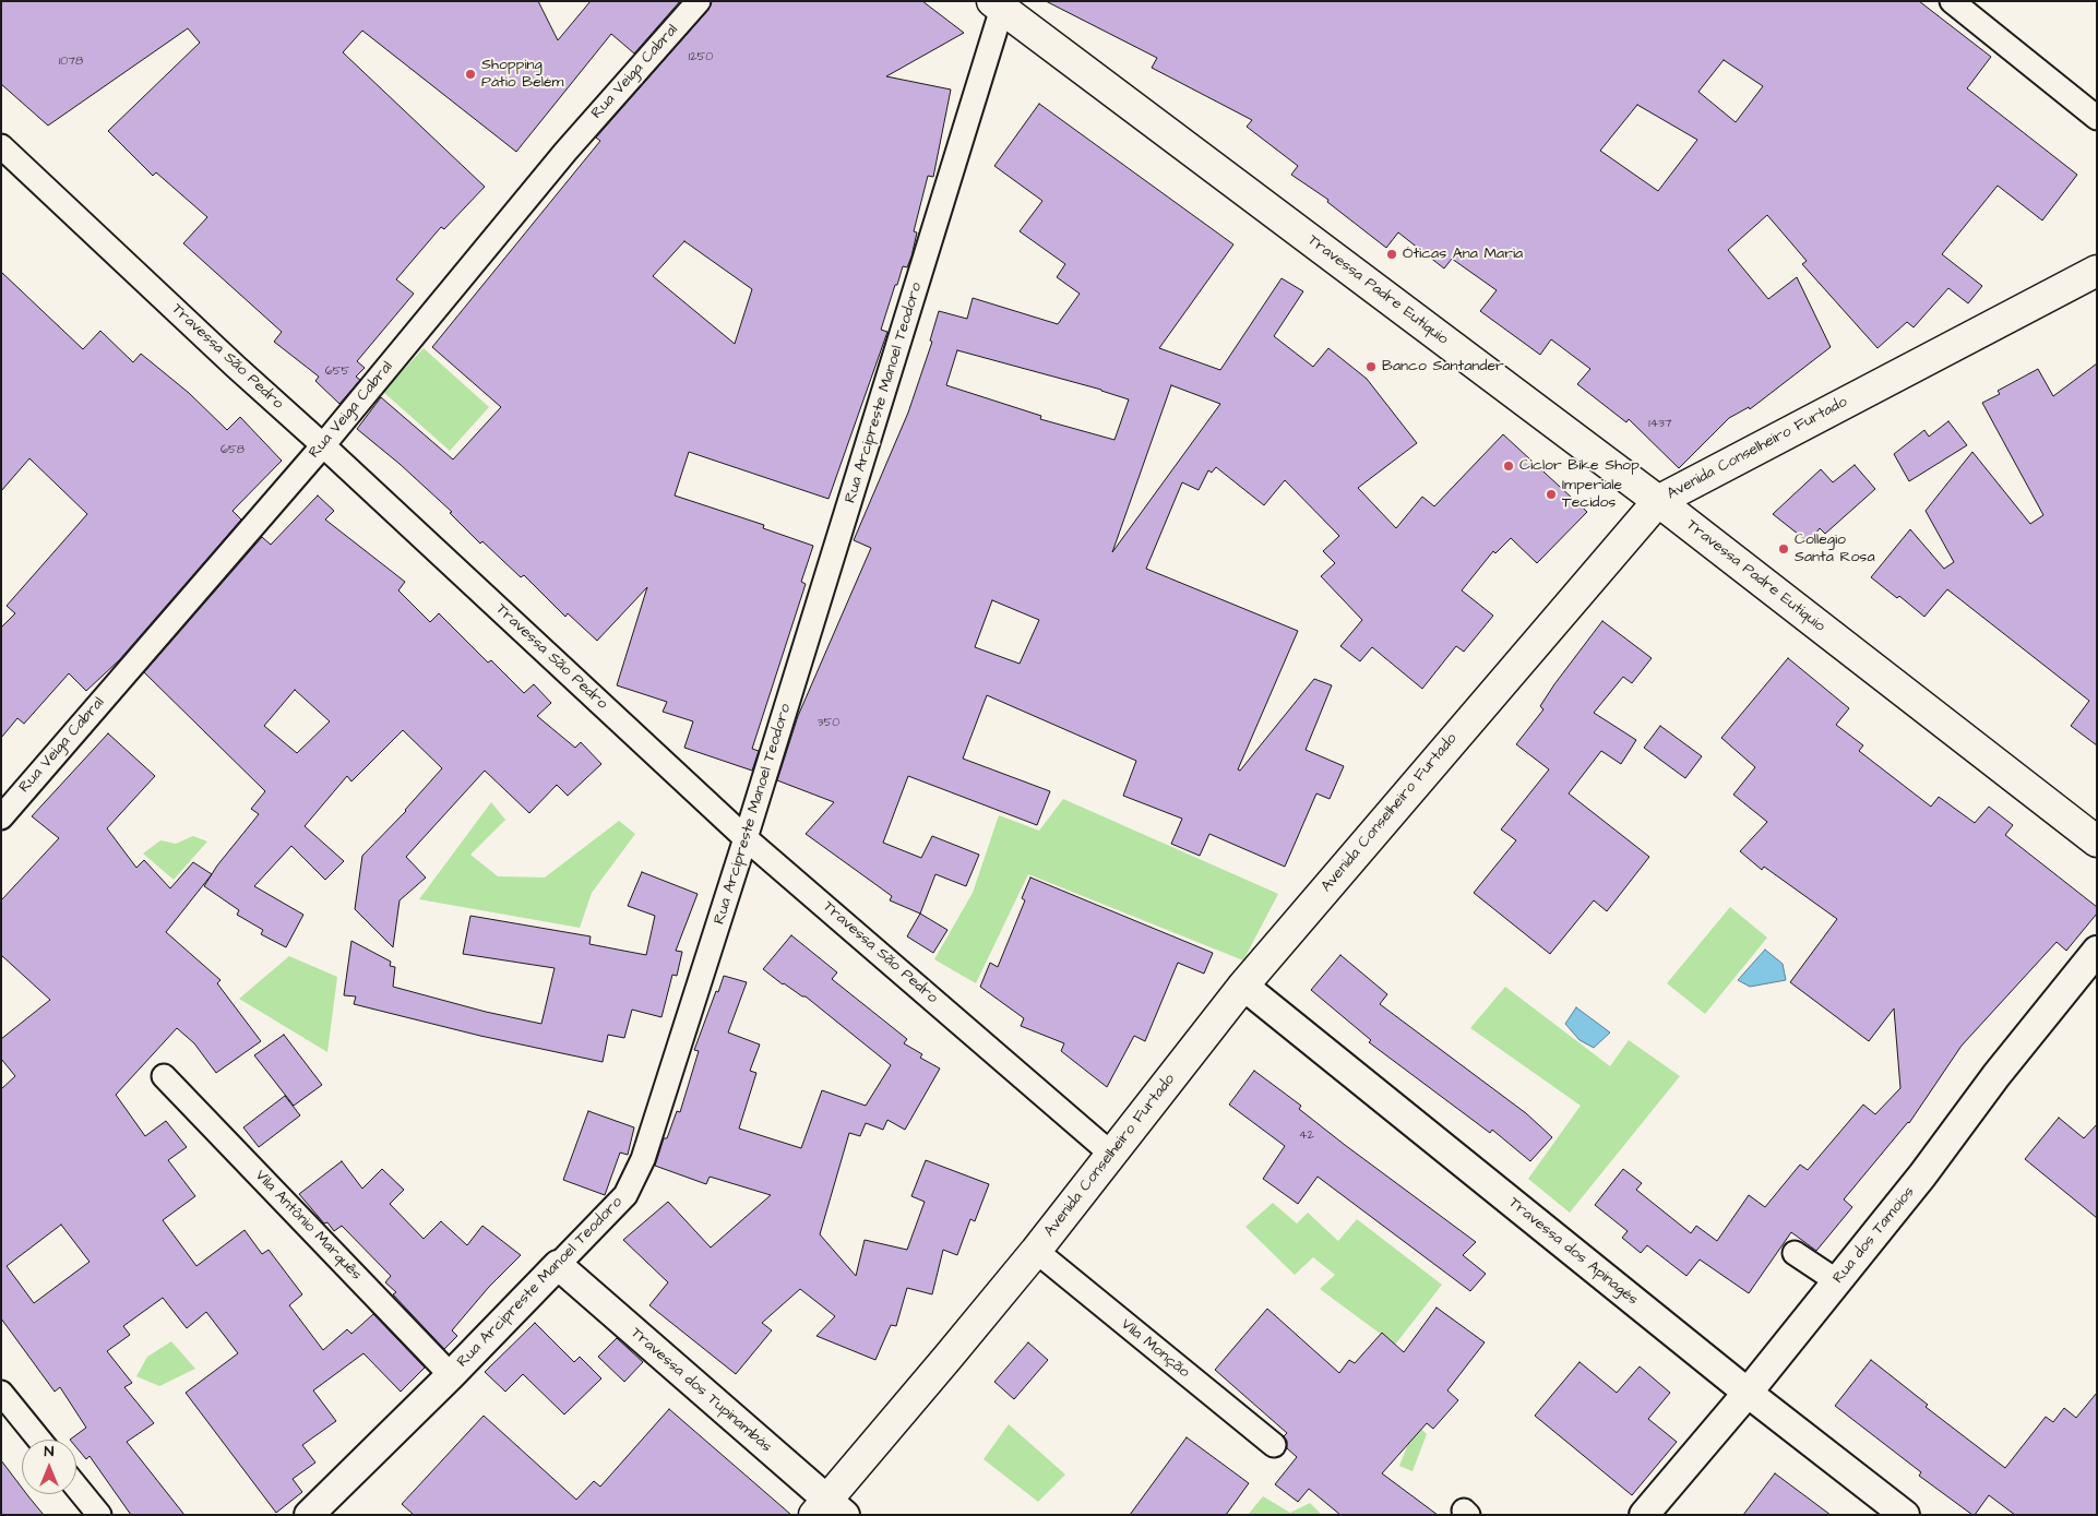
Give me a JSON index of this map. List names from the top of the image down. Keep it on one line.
{"streets":{"main road":["Travessa Padre Eutíquio","Avenida Conselheiro Furtado"],"street":["Rua Veiga Cabral","Travessa São Pedro","Rua Arcipreste Manoel Teodoro","Vila Antônio Marquês","Rua dos Tamoios","Travessa dos Apinagés","Vila Monção","Travessa dos Tupinambás"]},"crossings":[["Rua Veiga Cabral","Travessa São Pedro"],["Travessa Padre Eutíquio","Rua Arcipreste Manoel Teodoro"],["Travessa Padre Eutíquio","Avenida Conselheiro Furtado"],["Travessa São Pedro","Rua Arcipreste Manoel Teodoro"],["Travessa São Pedro","Avenida Conselheiro Furtado"],["Rua Arcipreste Manoel Teodoro","Vila Antônio Marquês"],["Rua Arcipreste Manoel Teodoro","Travessa dos Tupinambás"],["Avenida Conselheiro Furtado","Travessa dos Apinagés"],["Avenida Conselheiro Furtado","Vila Monção"],["Avenida Conselheiro Furtado","Travessa dos Tupinambás"],["Rua dos Tamoios","Travessa dos Apinagés"]],"places":["Shopping Pátio Belém","Óticas Ana Maria","Banco Santander","Ciclor Bike Shop","Imperiale Tecidos","Collegio Santa Rosa"],"house_numbers":["1250","1078","655","1437","658","350","42"],"north":"top"}
